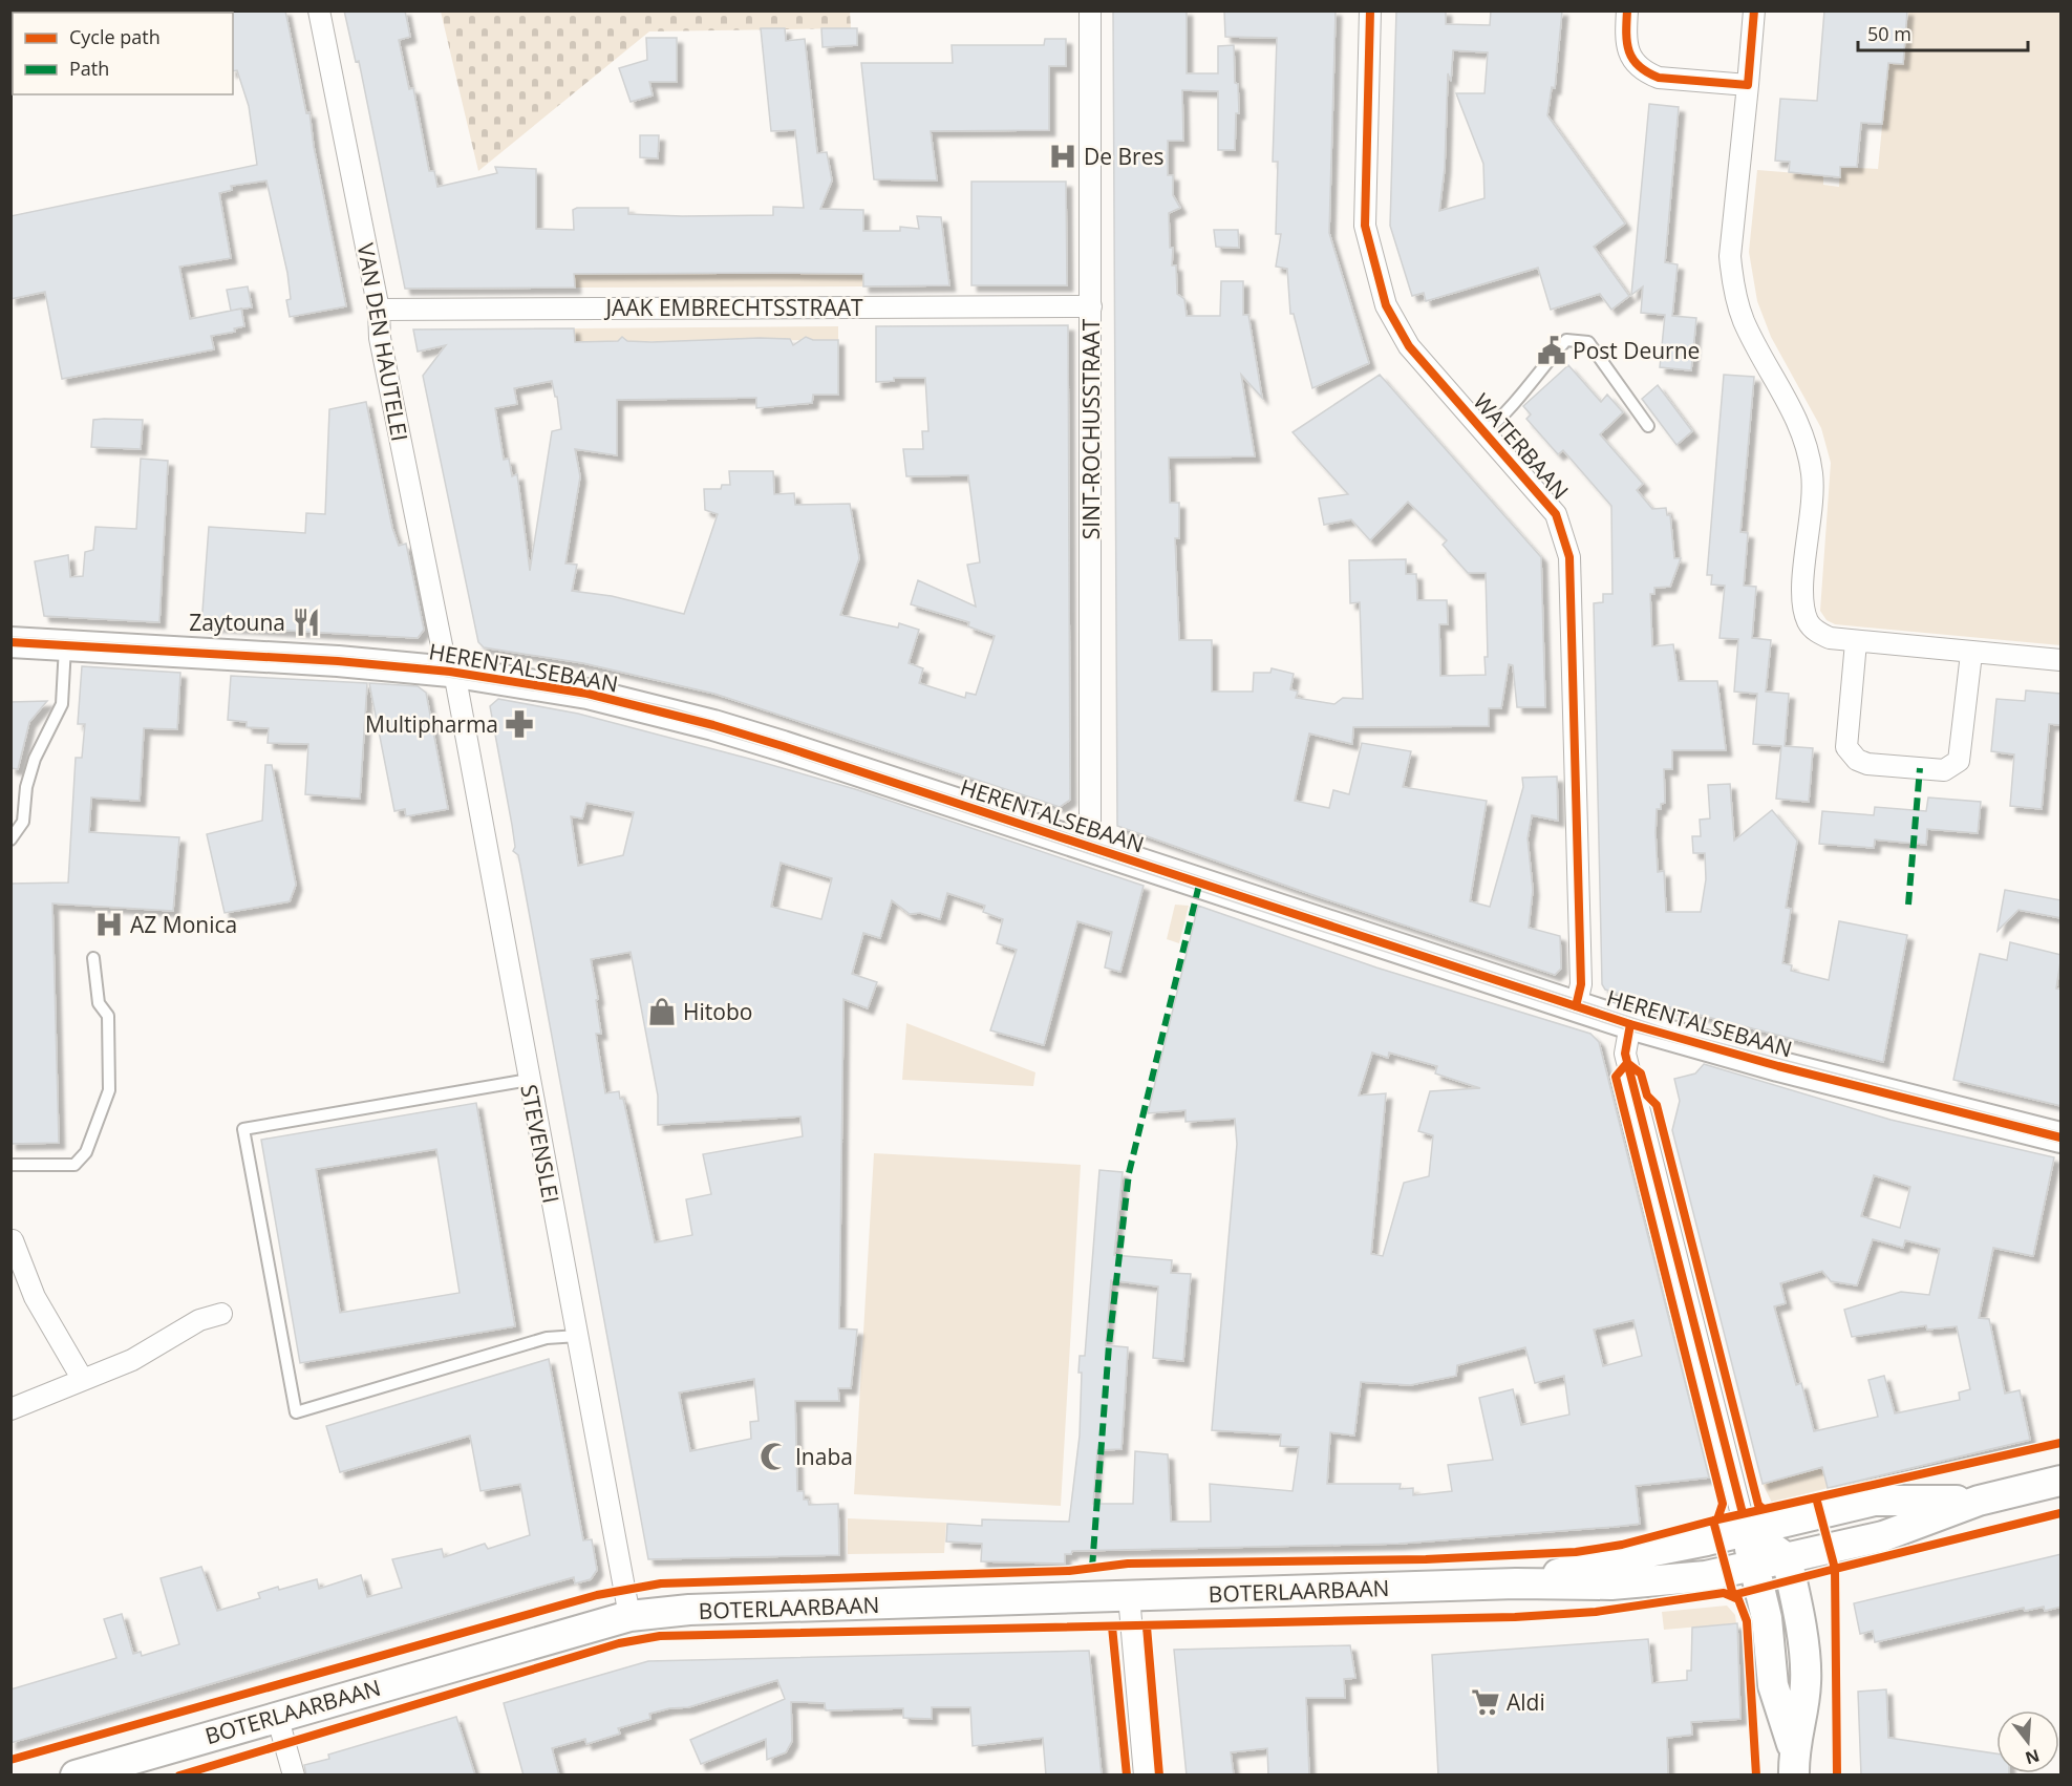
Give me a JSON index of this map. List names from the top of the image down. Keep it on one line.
{"streets":{"street":["JAAK EMBRECHTSSTRAAT","VAN DEN HAUTELEI","SINT-ROCHUSSTRAAT","WATERBAAN","HERENTALSEBAAN","STEVENSLEI","BOTERLAARBAAN"]},"crossings":[["JAAK EMBRECHTSSTRAAT","VAN DEN HAUTELEI"],["JAAK EMBRECHTSSTRAAT","SINT-ROCHUSSTRAAT"],["VAN DEN HAUTELEI","HERENTALSEBAAN"],["VAN DEN HAUTELEI","STEVENSLEI"],["SINT-ROCHUSSTRAAT","HERENTALSEBAAN"],["WATERBAAN","HERENTALSEBAAN"],["HERENTALSEBAAN","STEVENSLEI"],["STEVENSLEI","BOTERLAARBAAN"]],"places":{"hospital":["De Bres","AZ Monica"],"public building":["Post Deurne"],"restaurant":["Zaytouna"],"pharmacy":["Multipharma"],"shop":["Hitobo"],"mosque":["Inaba"],"supermarket":["Aldi"]},"legend":["Cycle path","Path"],"scale_bar":"50 m","north":"bottom"}
